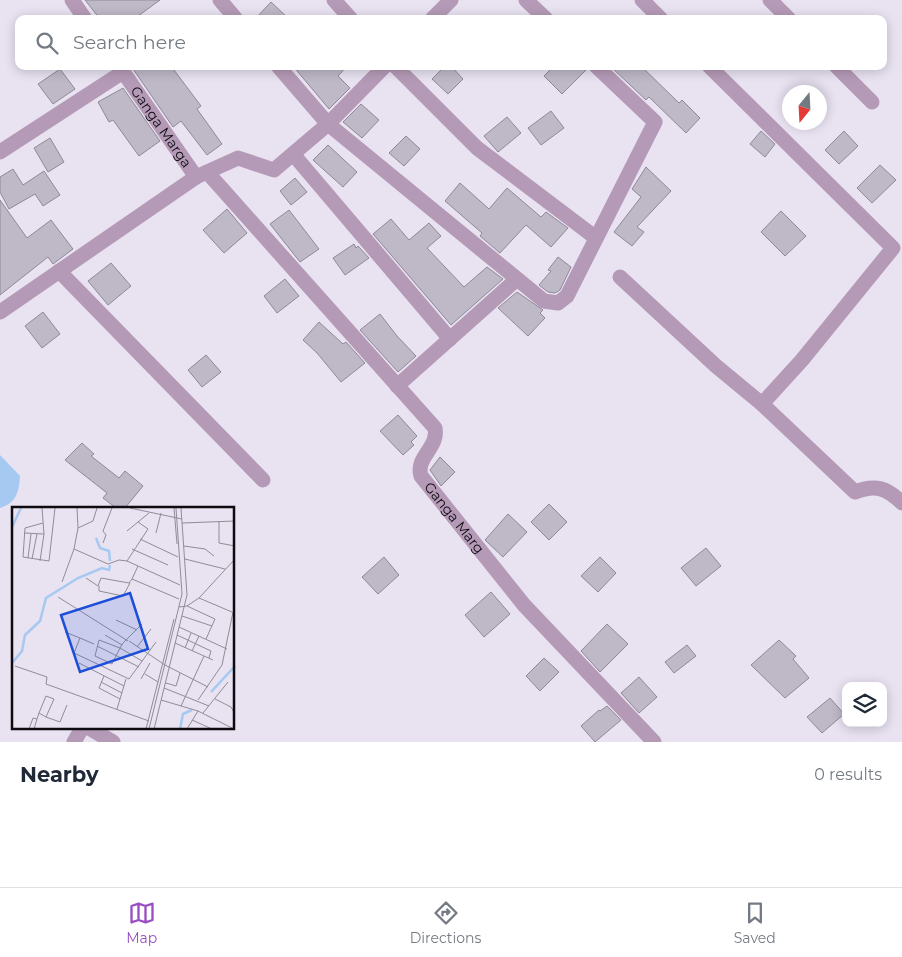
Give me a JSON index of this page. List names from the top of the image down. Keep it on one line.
{"streets":{"street":["Ganga Marga","Ganga Marg"]},"crossings":[["Ganga Marga","Ganga Marg"]],"north":"bottom","page":{"search":"Search here","heading":["Nearby","0 results"],"nav":["Map","Directions","Saved"]}}
